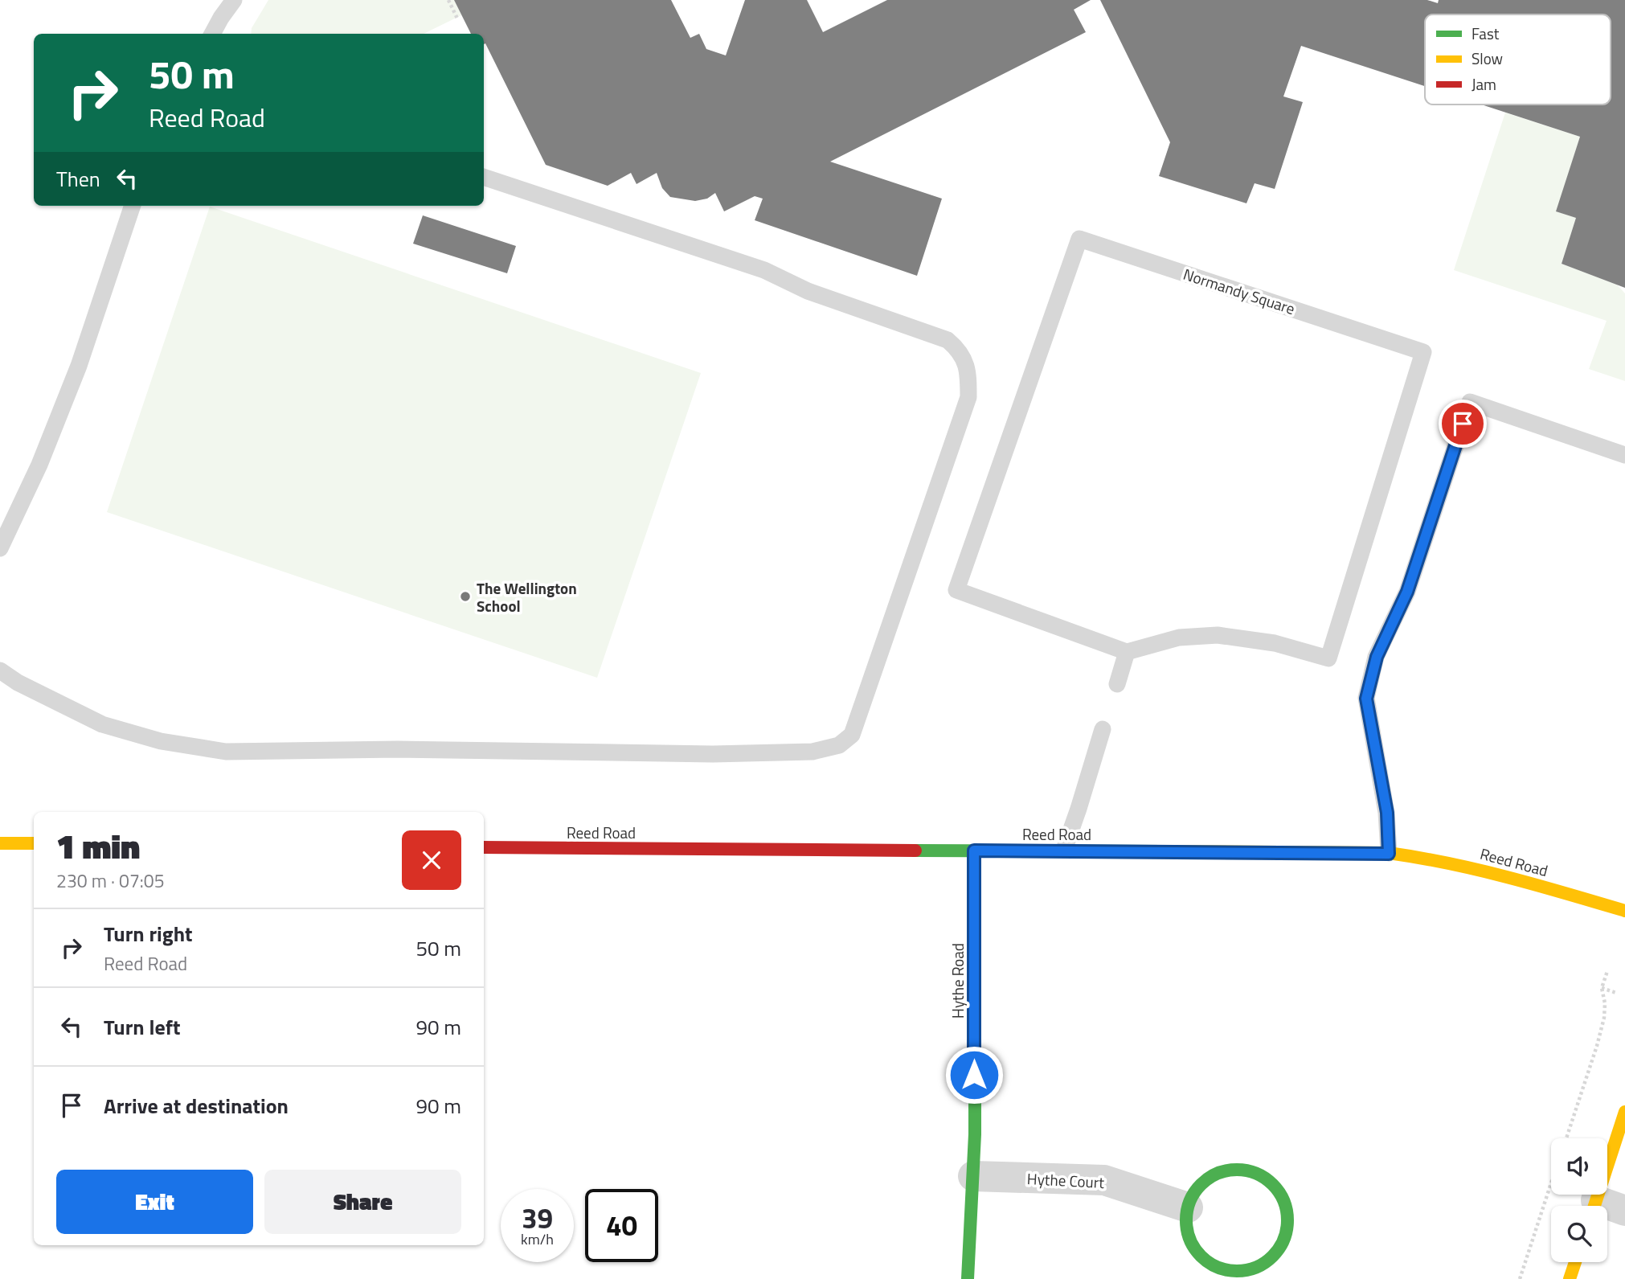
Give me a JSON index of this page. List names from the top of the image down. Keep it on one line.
{"streets":{"main road":["Reed Road","Hythe Road"],"street":["Hythe Court"],"lane":["Normandy Square"]},"crossings":[["Reed Road","Hythe Road"],["Hythe Road","Hythe Court"]],"places":["The Wellington School"],"legend":["Fast","Slow","Jam"],"page":{"turn":["50 m","Reed Road"],"then":"Then","heading":["1 min","230 m · 07:05"],"list":[{"name":"Turn right","note":"Reed Road","value":"50 m"},{"name":"Turn left","value":"90 m"},{"name":"Arrive at destination","value":"90 m"}],"buttons":["Exit","Share"],"speed":"39 km/h","limit":"40"}}
